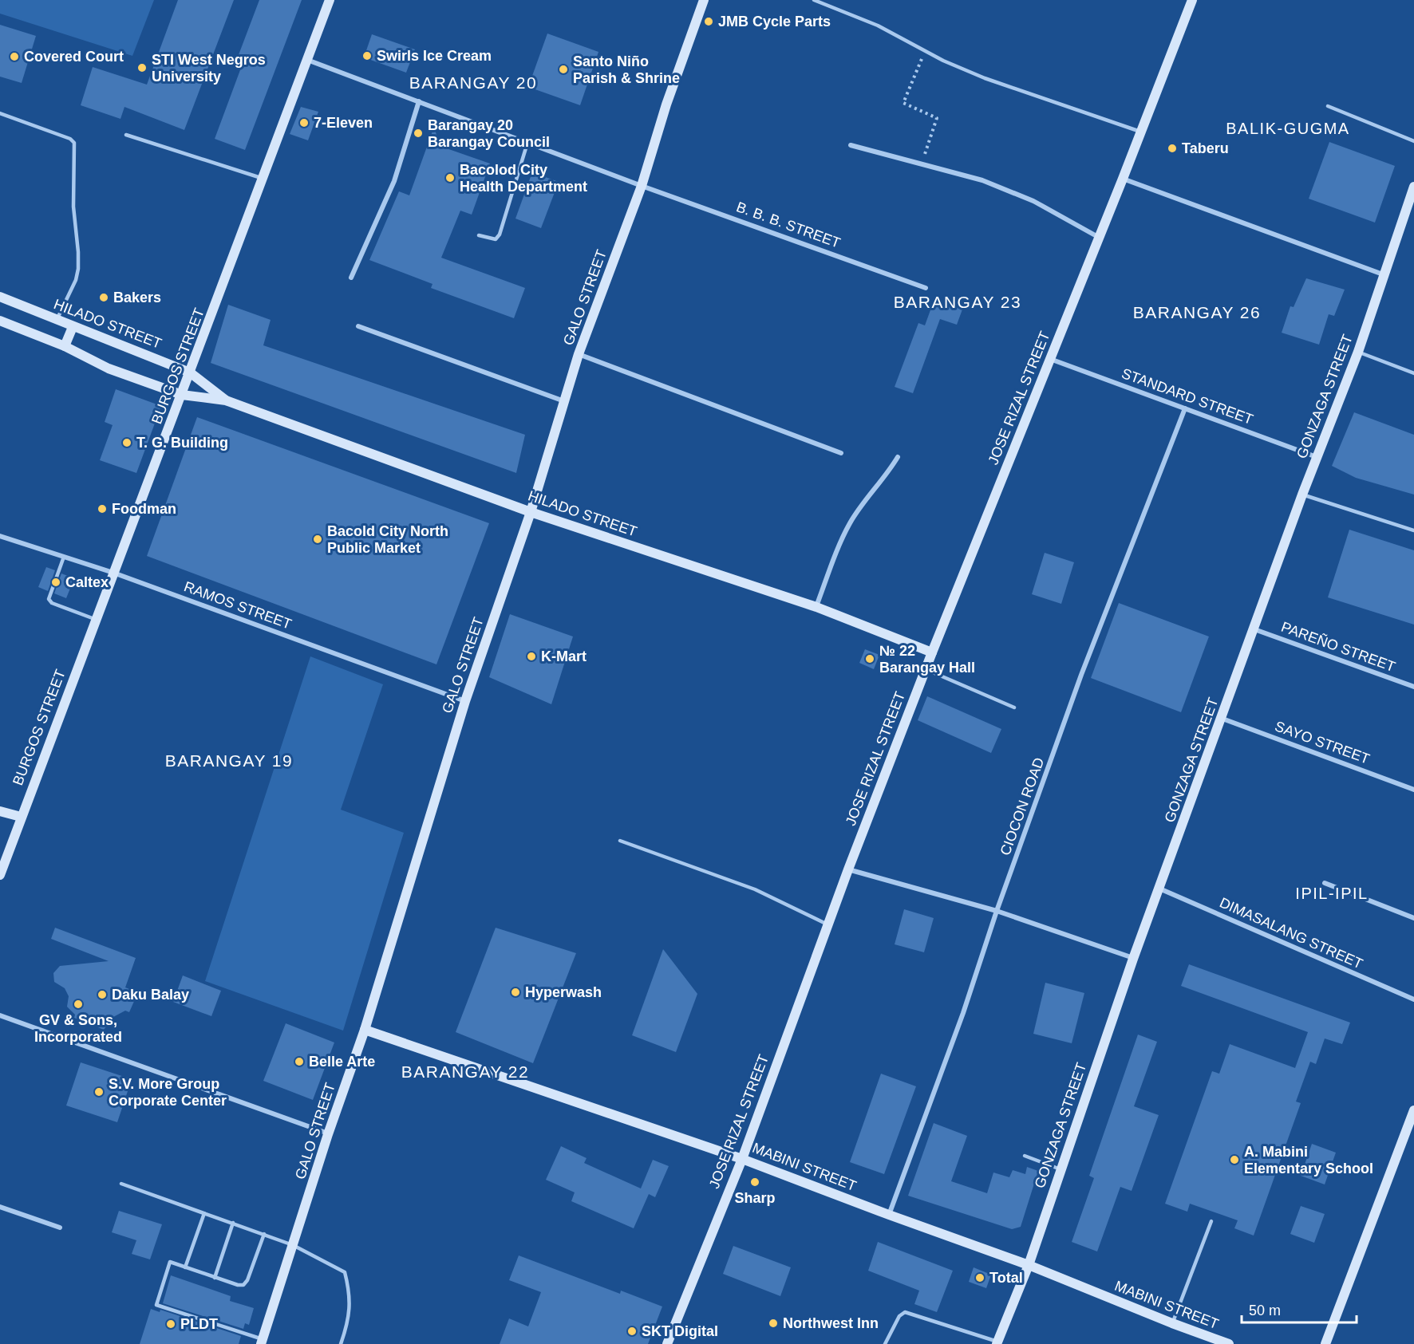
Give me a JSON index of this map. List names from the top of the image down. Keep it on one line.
{"streets":{"street":["B. B. B. STREET","GALO STREET","HILADO STREET","BURGOS STREET","STANDARD STREET","GONZAGA STREET","JOSE RIZAL STREET","RAMOS STREET","PAREÑO STREET","SAYO STREET","CIOCON ROAD","DIMASALANG STREET","MABINI STREET"]},"crossings":[["B. B. B. STREET","GALO STREET"],["B. B. B. STREET","BURGOS STREET"],["GALO STREET","HILADO STREET"],["GALO STREET","RAMOS STREET"],["GALO STREET","MABINI STREET"],["HILADO STREET","BURGOS STREET"],["HILADO STREET","JOSE RIZAL STREET"],["BURGOS STREET","RAMOS STREET"],["STANDARD STREET","GONZAGA STREET"],["STANDARD STREET","JOSE RIZAL STREET"],["STANDARD STREET","CIOCON ROAD"],["GONZAGA STREET","PAREÑO STREET"],["GONZAGA STREET","SAYO STREET"],["GONZAGA STREET","DIMASALANG STREET"],["GONZAGA STREET","MABINI STREET"],["JOSE RIZAL STREET","MABINI STREET"],["CIOCON ROAD","MABINI STREET"]],"districts":["BARANGAY 20","BALIK-GUGMA","BARANGAY 23","BARANGAY 26","BARANGAY 19","IPIL-IPIL","BARANGAY 22"],"places":["JMB Cycle Parts","Swirls Ice Cream","Covered Court","STI West Negros University","Santo Niño Parish & Shrine","7-Eleven","Barangay 20 Barangay Council","Taberu","Bacolod City Health Department","Bakers","T. G. Building","Foodman","Bacold City North Public Market","Caltex","K-Mart","№ 22 Barangay Hall","Hyperwash","Daku Balay","GV & Sons, Incorporated","Belle Arte","S.V. More Group Corporate Center","A. Mabini Elementary School","Sharp","Total","Northwest Inn","PLDT","SKT Digital"],"scale_bar":"50 m"}
